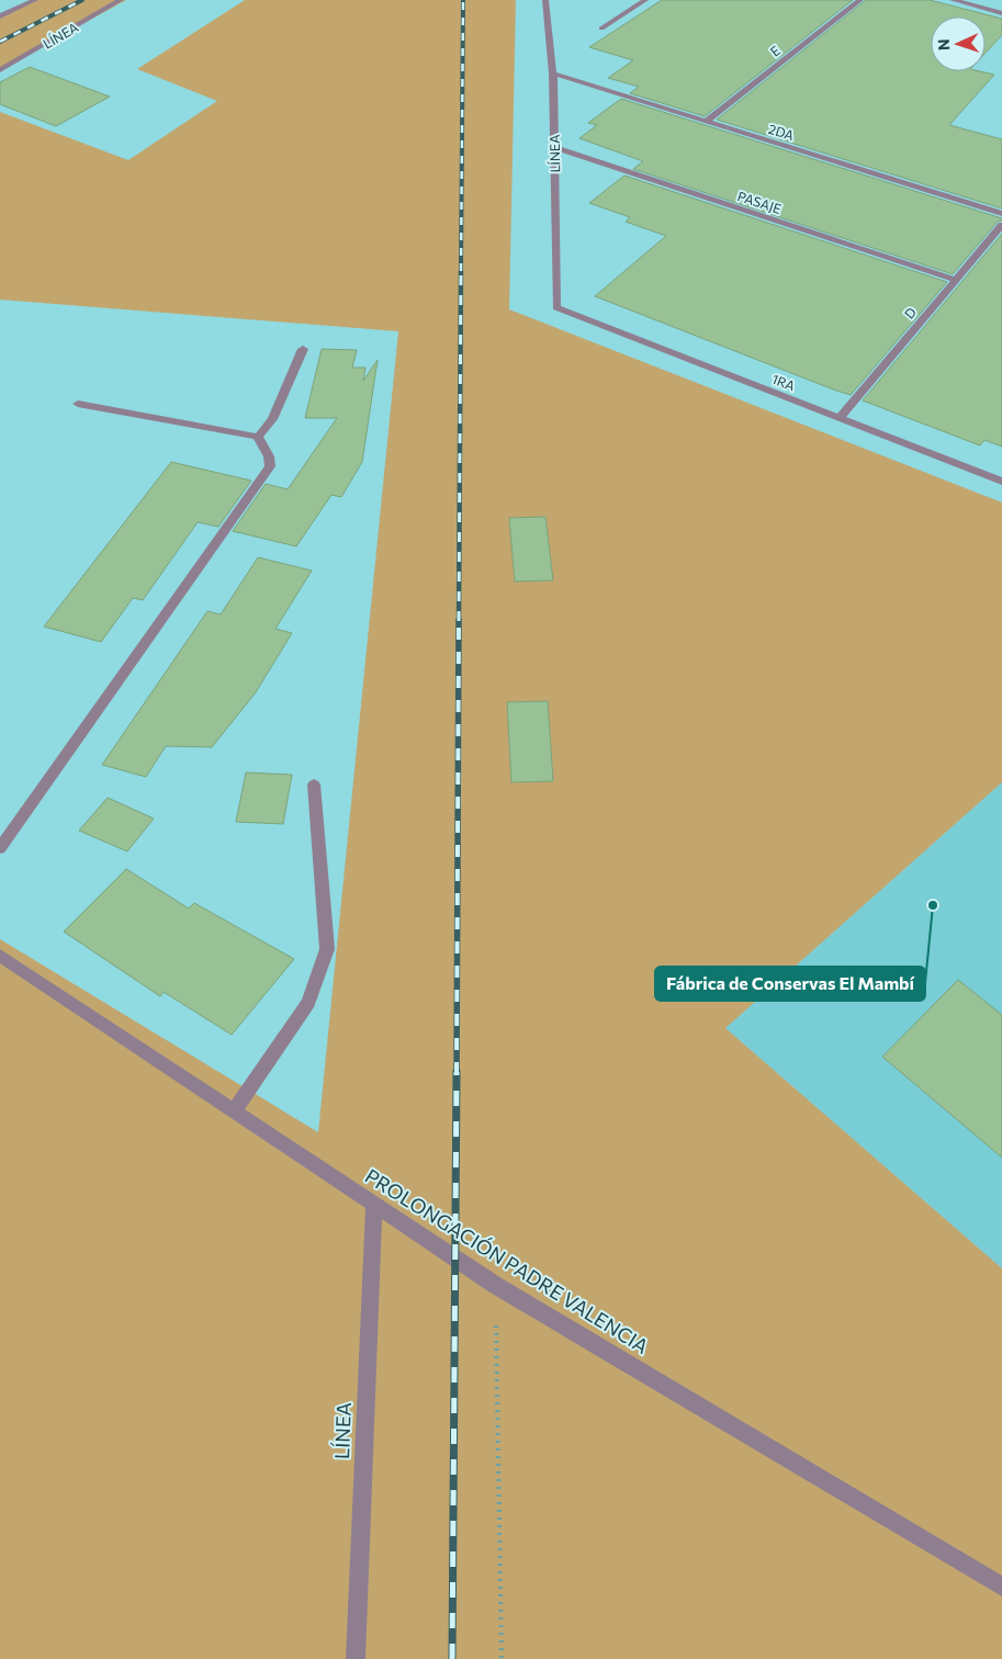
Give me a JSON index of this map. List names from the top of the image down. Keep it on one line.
{"streets":{"street":["LÍNEA","E","2DA","PASAJE","D","1RA","PROLONGACIÓN PADRE VALENCIA"]},"crossings":[["LÍNEA","2DA"],["LÍNEA","PASAJE"],["LÍNEA","1RA"],["LÍNEA","PROLONGACIÓN PADRE VALENCIA"],["E","2DA"],["PASAJE","D"],["D","1RA"]],"places":["Fábrica de Conservas El Mambí"],"north":"left"}
